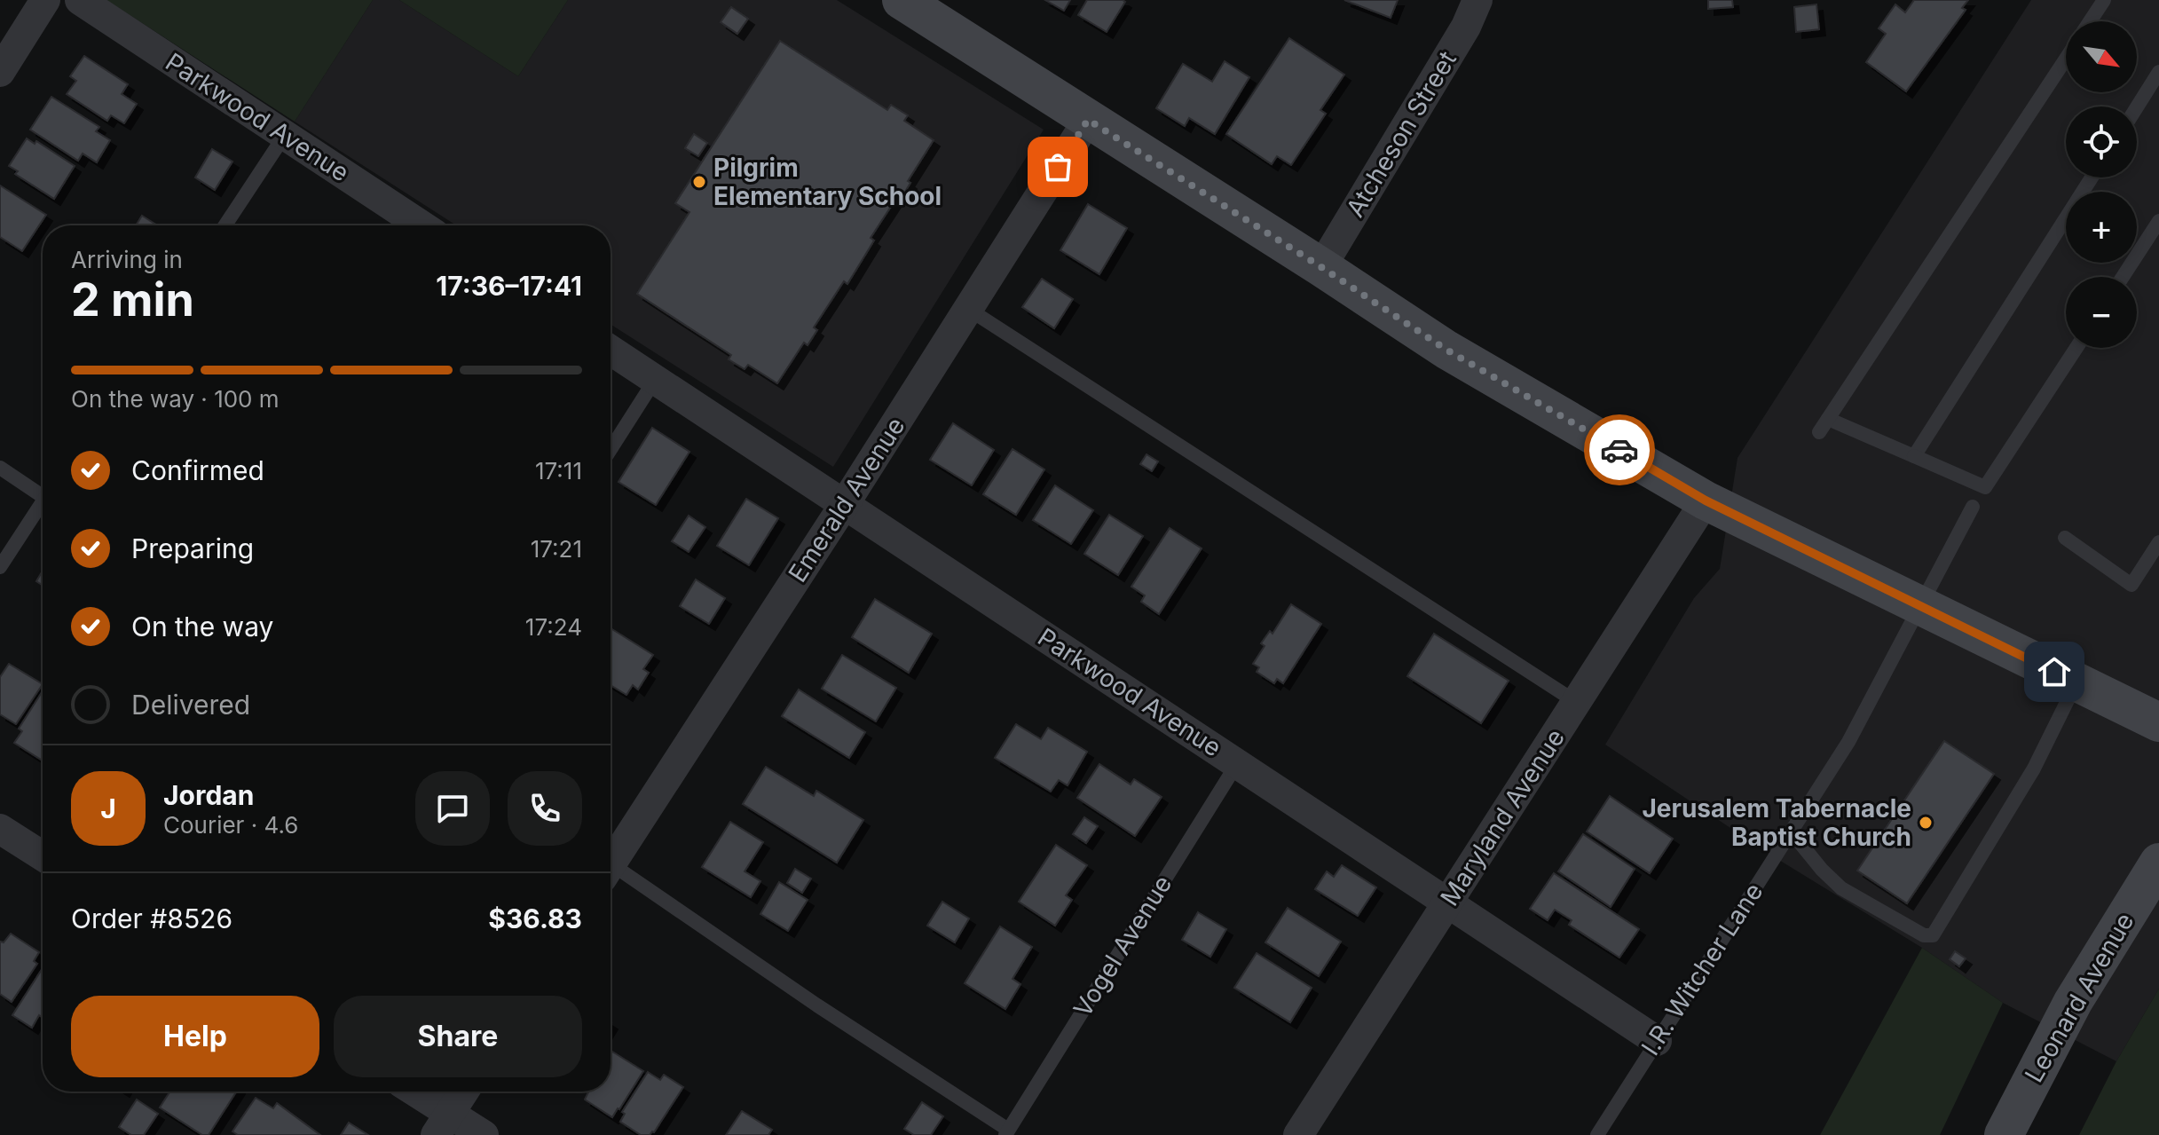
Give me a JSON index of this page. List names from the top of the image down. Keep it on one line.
{"streets":{"main road":["Leonard Avenue"],"street":["Parkwood Avenue","Atcheson Street","Emerald Avenue","Maryland Avenue"],"lane":["Vogel Avenue","I.R. Witcher Lane"]},"crossings":[["Parkwood Avenue","Emerald Avenue"],["Parkwood Avenue","Maryland Avenue"],["Parkwood Avenue","Vogel Avenue"],["Parkwood Avenue","I.R. Witcher Lane"]],"places":["Pilgrim Elementary School","Jerusalem Tabernacle Baptist Church"],"north":"bottom right","page":{"map_buttons":["+","−"],"heading":["2 min","Arriving in","17:36–17:41"],"panel":["Jordan","Courier · 4.6","Order #8526","$36.83"],"bar":"On the way · 100 m","list":[["Confirmed","17:11"],["Preparing","17:21"],["On the way","17:24"],"Delivered"],"round":"J","buttons":["Help","Share"]}}
